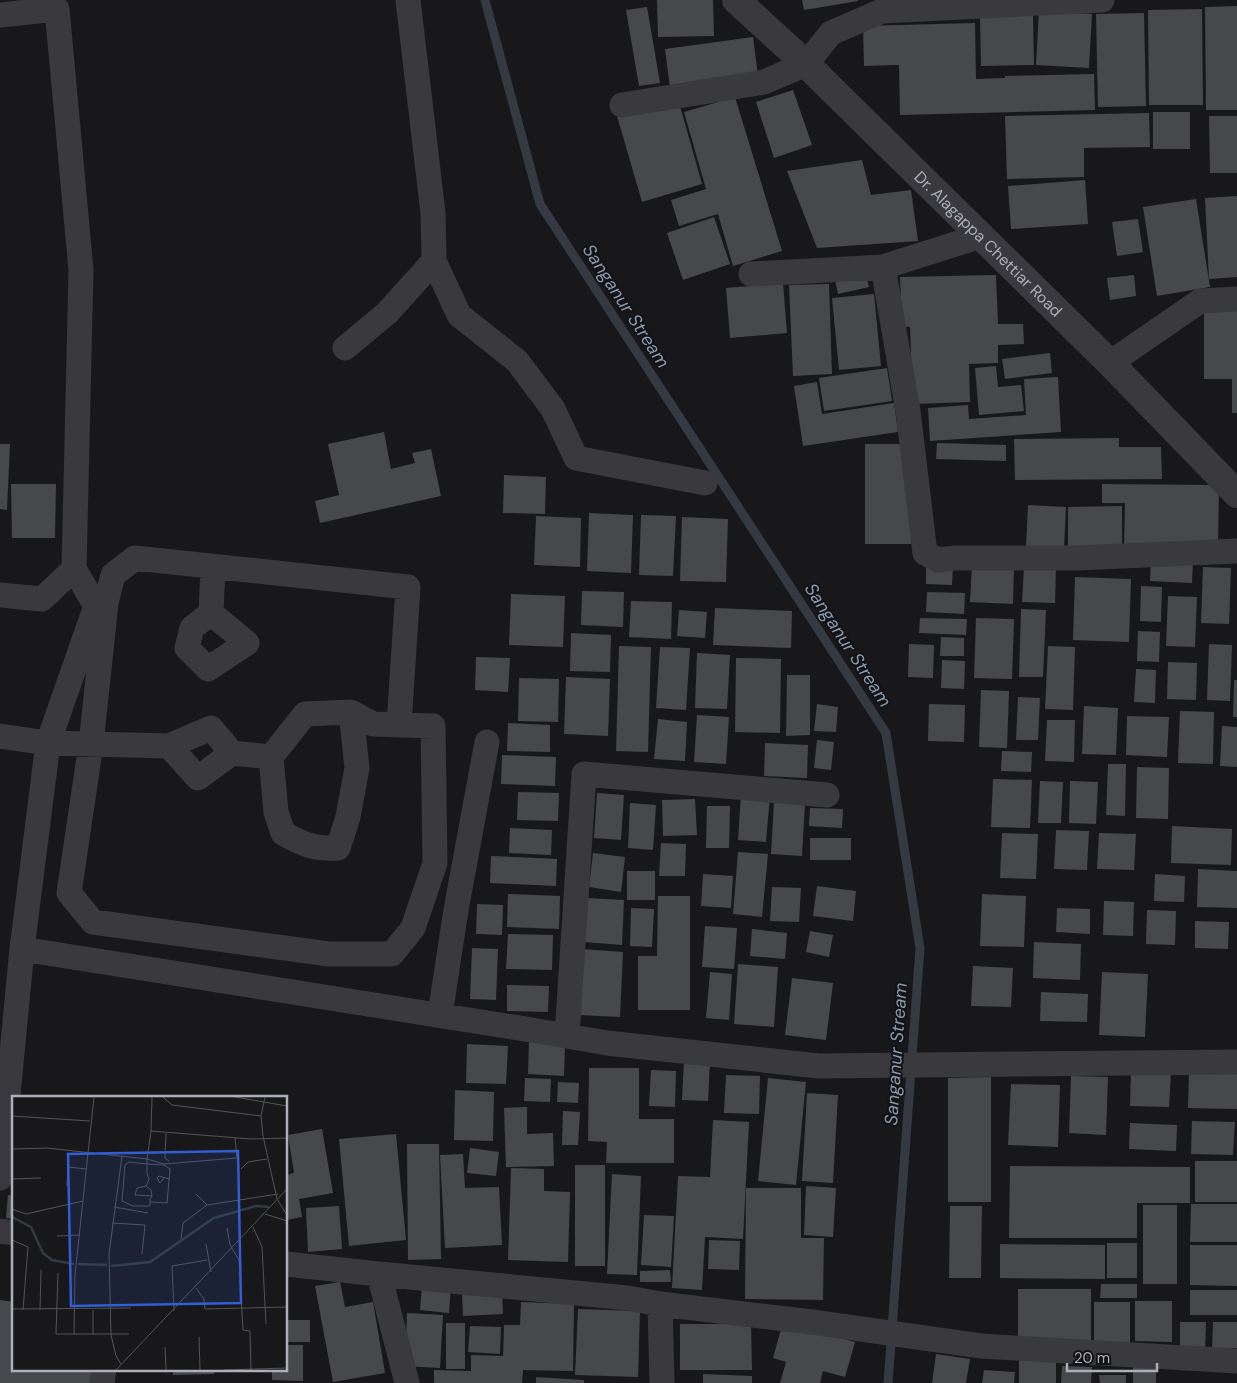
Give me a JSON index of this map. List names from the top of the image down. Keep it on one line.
{"streets":{"street":["Dr. Alagappa Chettiar Road"]},"water":["Sanganur Stream"],"scale_bar":"20 m"}
